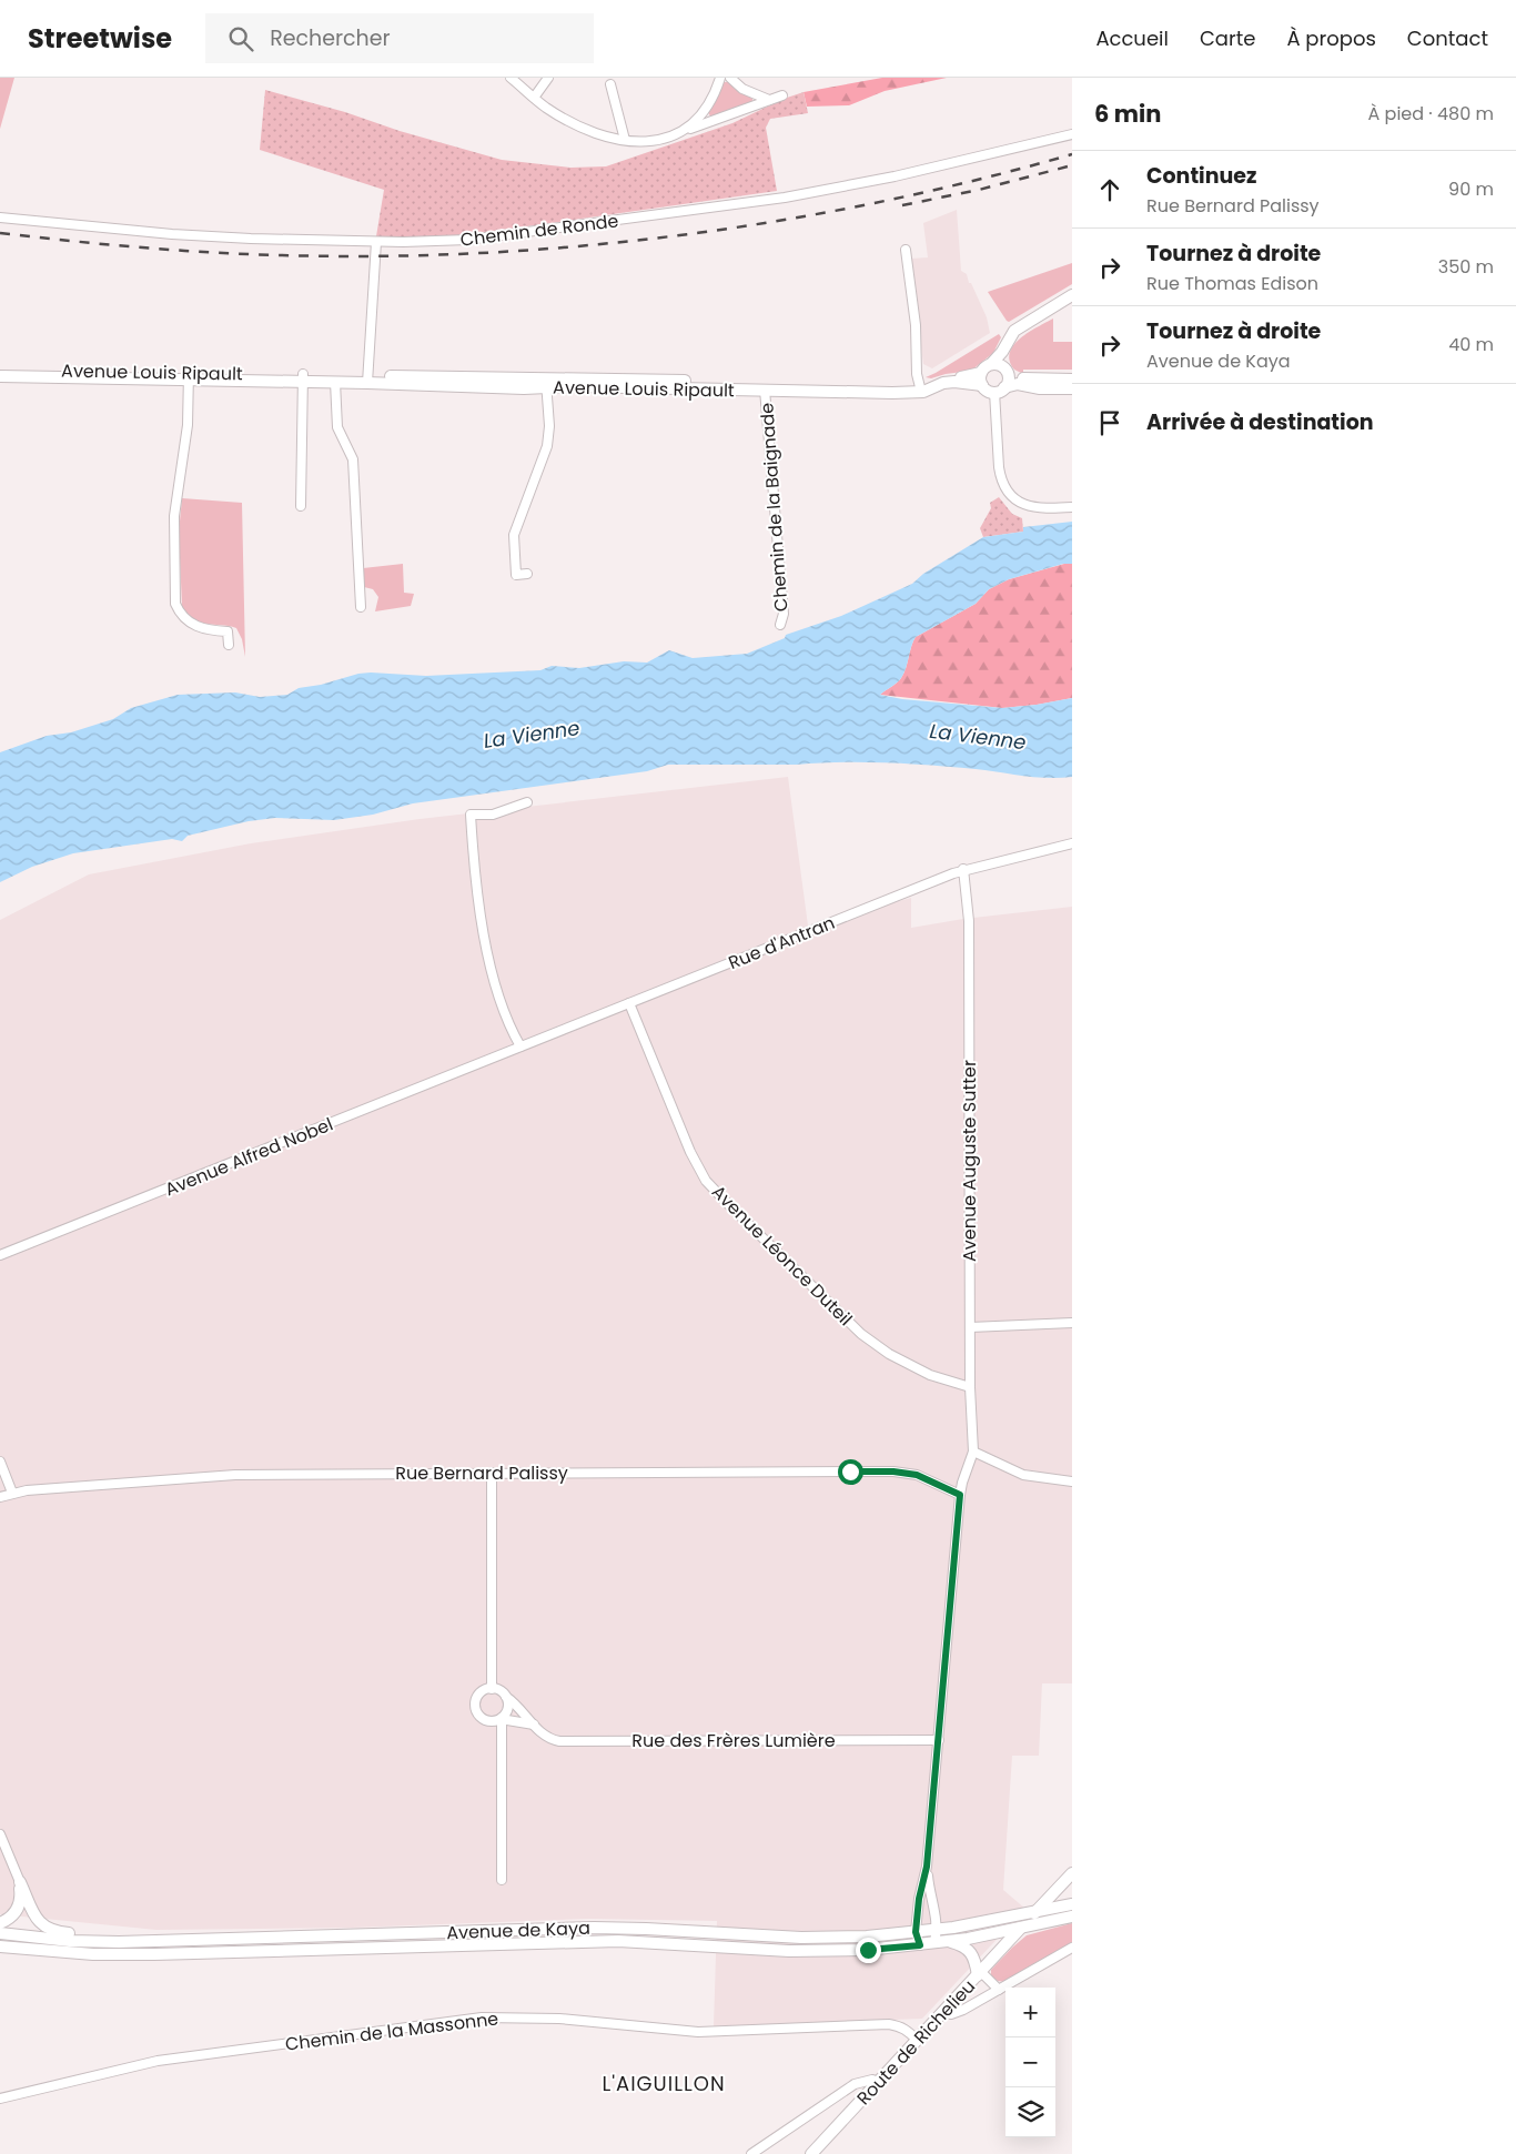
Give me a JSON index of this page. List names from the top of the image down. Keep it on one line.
{"streets":{"main road":["Avenue Louis Ripault","Avenue de Kaya","Route de Richelieu"],"street":["Chemin de Ronde","Chemin de la Baignade","Rue d'Antran","Avenue Alfred Nobel","Avenue Auguste Sutter","Avenue Léonce Duteil","Rue Bernard Palissy","Rue des Frères Lumière","Chemin de la Massonne"]},"crossings":[["Avenue Louis Ripault","Chemin de la Baignade"],["Rue d'Antran","Avenue Alfred Nobel"],["Rue d'Antran","Avenue Auguste Sutter"],["Rue d'Antran","Avenue Léonce Duteil"],["Avenue Auguste Sutter","Avenue Léonce Duteil"],["Avenue de Kaya","Route de Richelieu"],["Chemin de la Massonne","Route de Richelieu"]],"districts":["L'AIGUILLON"],"water":["La Vienne"],"page":{"header":"Streetwise","search":"Rechercher","nav":["Accueil","Carte","À propos","Contact"],"heading":["6 min","À pied · 480 m"],"list":[["Continuez","Rue Bernard Palissy","90 m"],["Tournez à droite","Rue Thomas Edison","350 m"],["Tournez à droite","Avenue de Kaya","40 m"],"Arrivée à destination"],"map_buttons":["+","−"]}}
